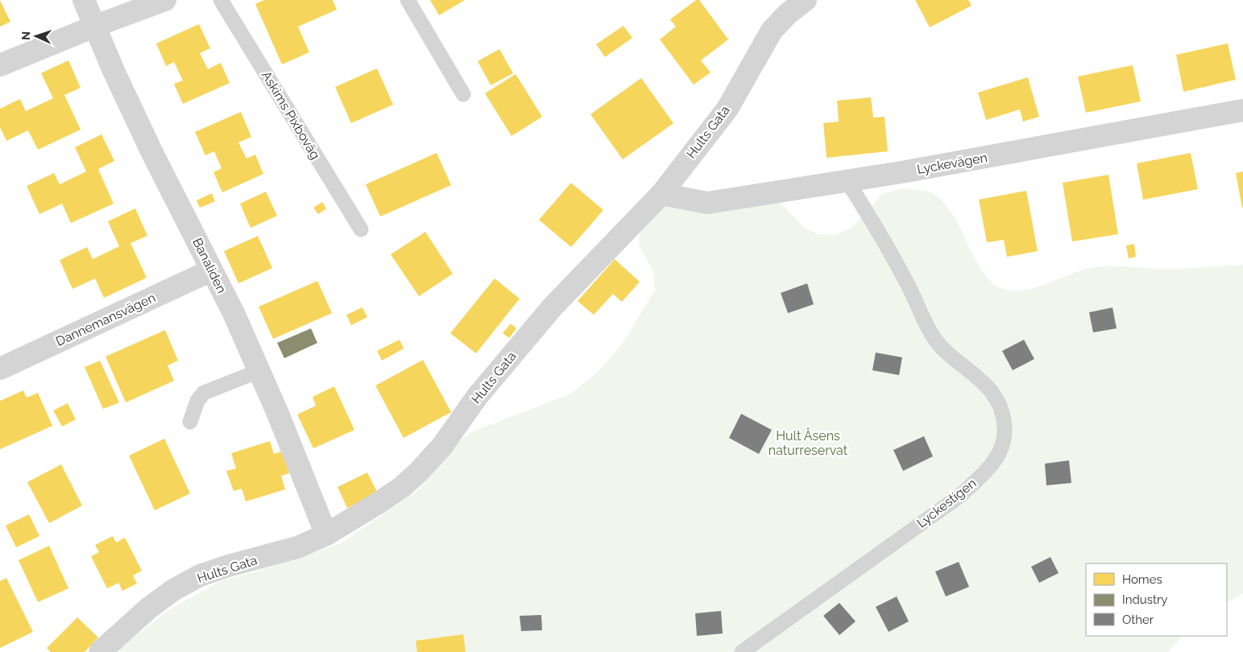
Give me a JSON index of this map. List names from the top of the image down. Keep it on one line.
{"streets":{"street":["Hults Gata","Lyckevägen","Banaliden","Dannemansvägen"],"lane":["Askims Pixboväg","Lyckestigen"]},"crossings":[["Hults Gata","Lyckevägen"],["Hults Gata","Banaliden"],["Lyckevägen","Lyckestigen"],["Banaliden","Dannemansvägen"]],"parks":["Hult Åsens naturreservat"],"legend":["Homes","Industry","Other"],"north":"left"}
